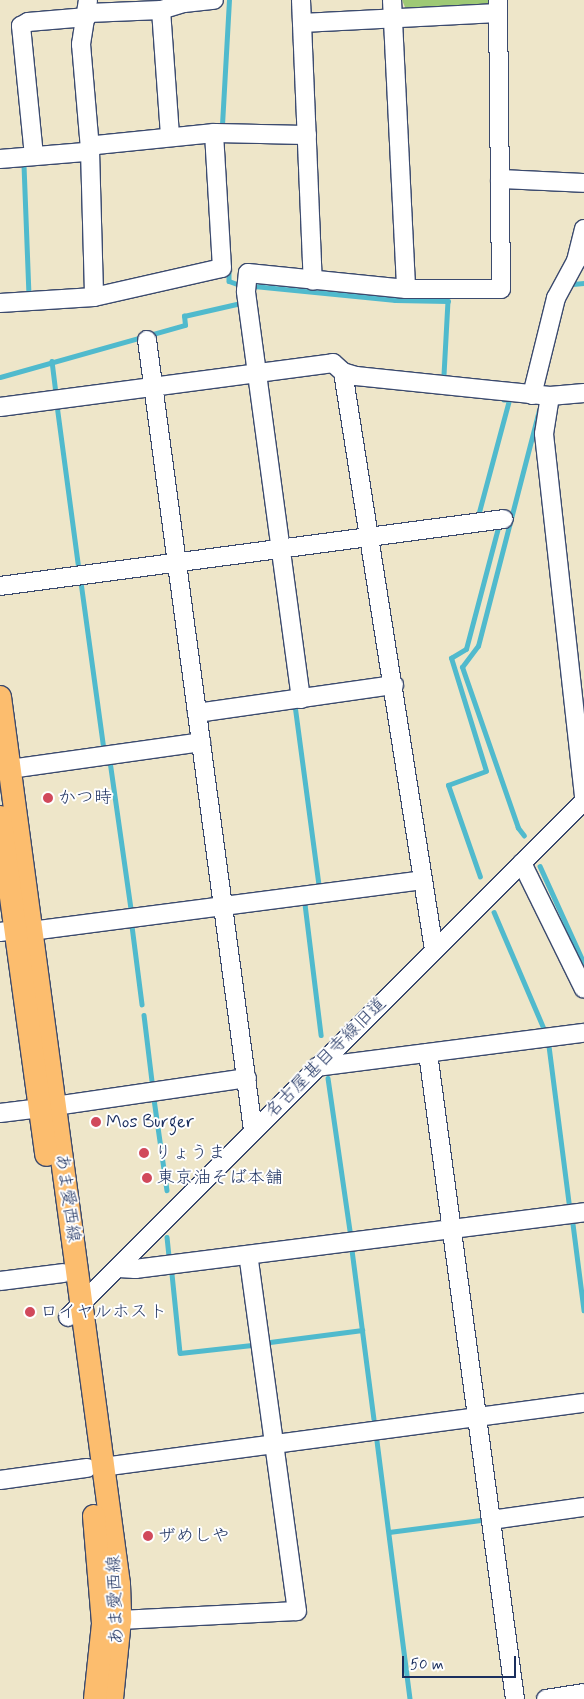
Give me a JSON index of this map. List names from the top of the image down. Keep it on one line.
{"streets":{"main road":["あま愛西線"],"street":["名古屋甚目寺線旧道"]},"crossings":[["名古屋甚目寺線旧道","あま愛西線"]],"places":["かつ時","Mos Burger","りょうま","東京油そば本舗","ロイヤルホスト","ザめしや"],"scale_bar":"50 m"}
